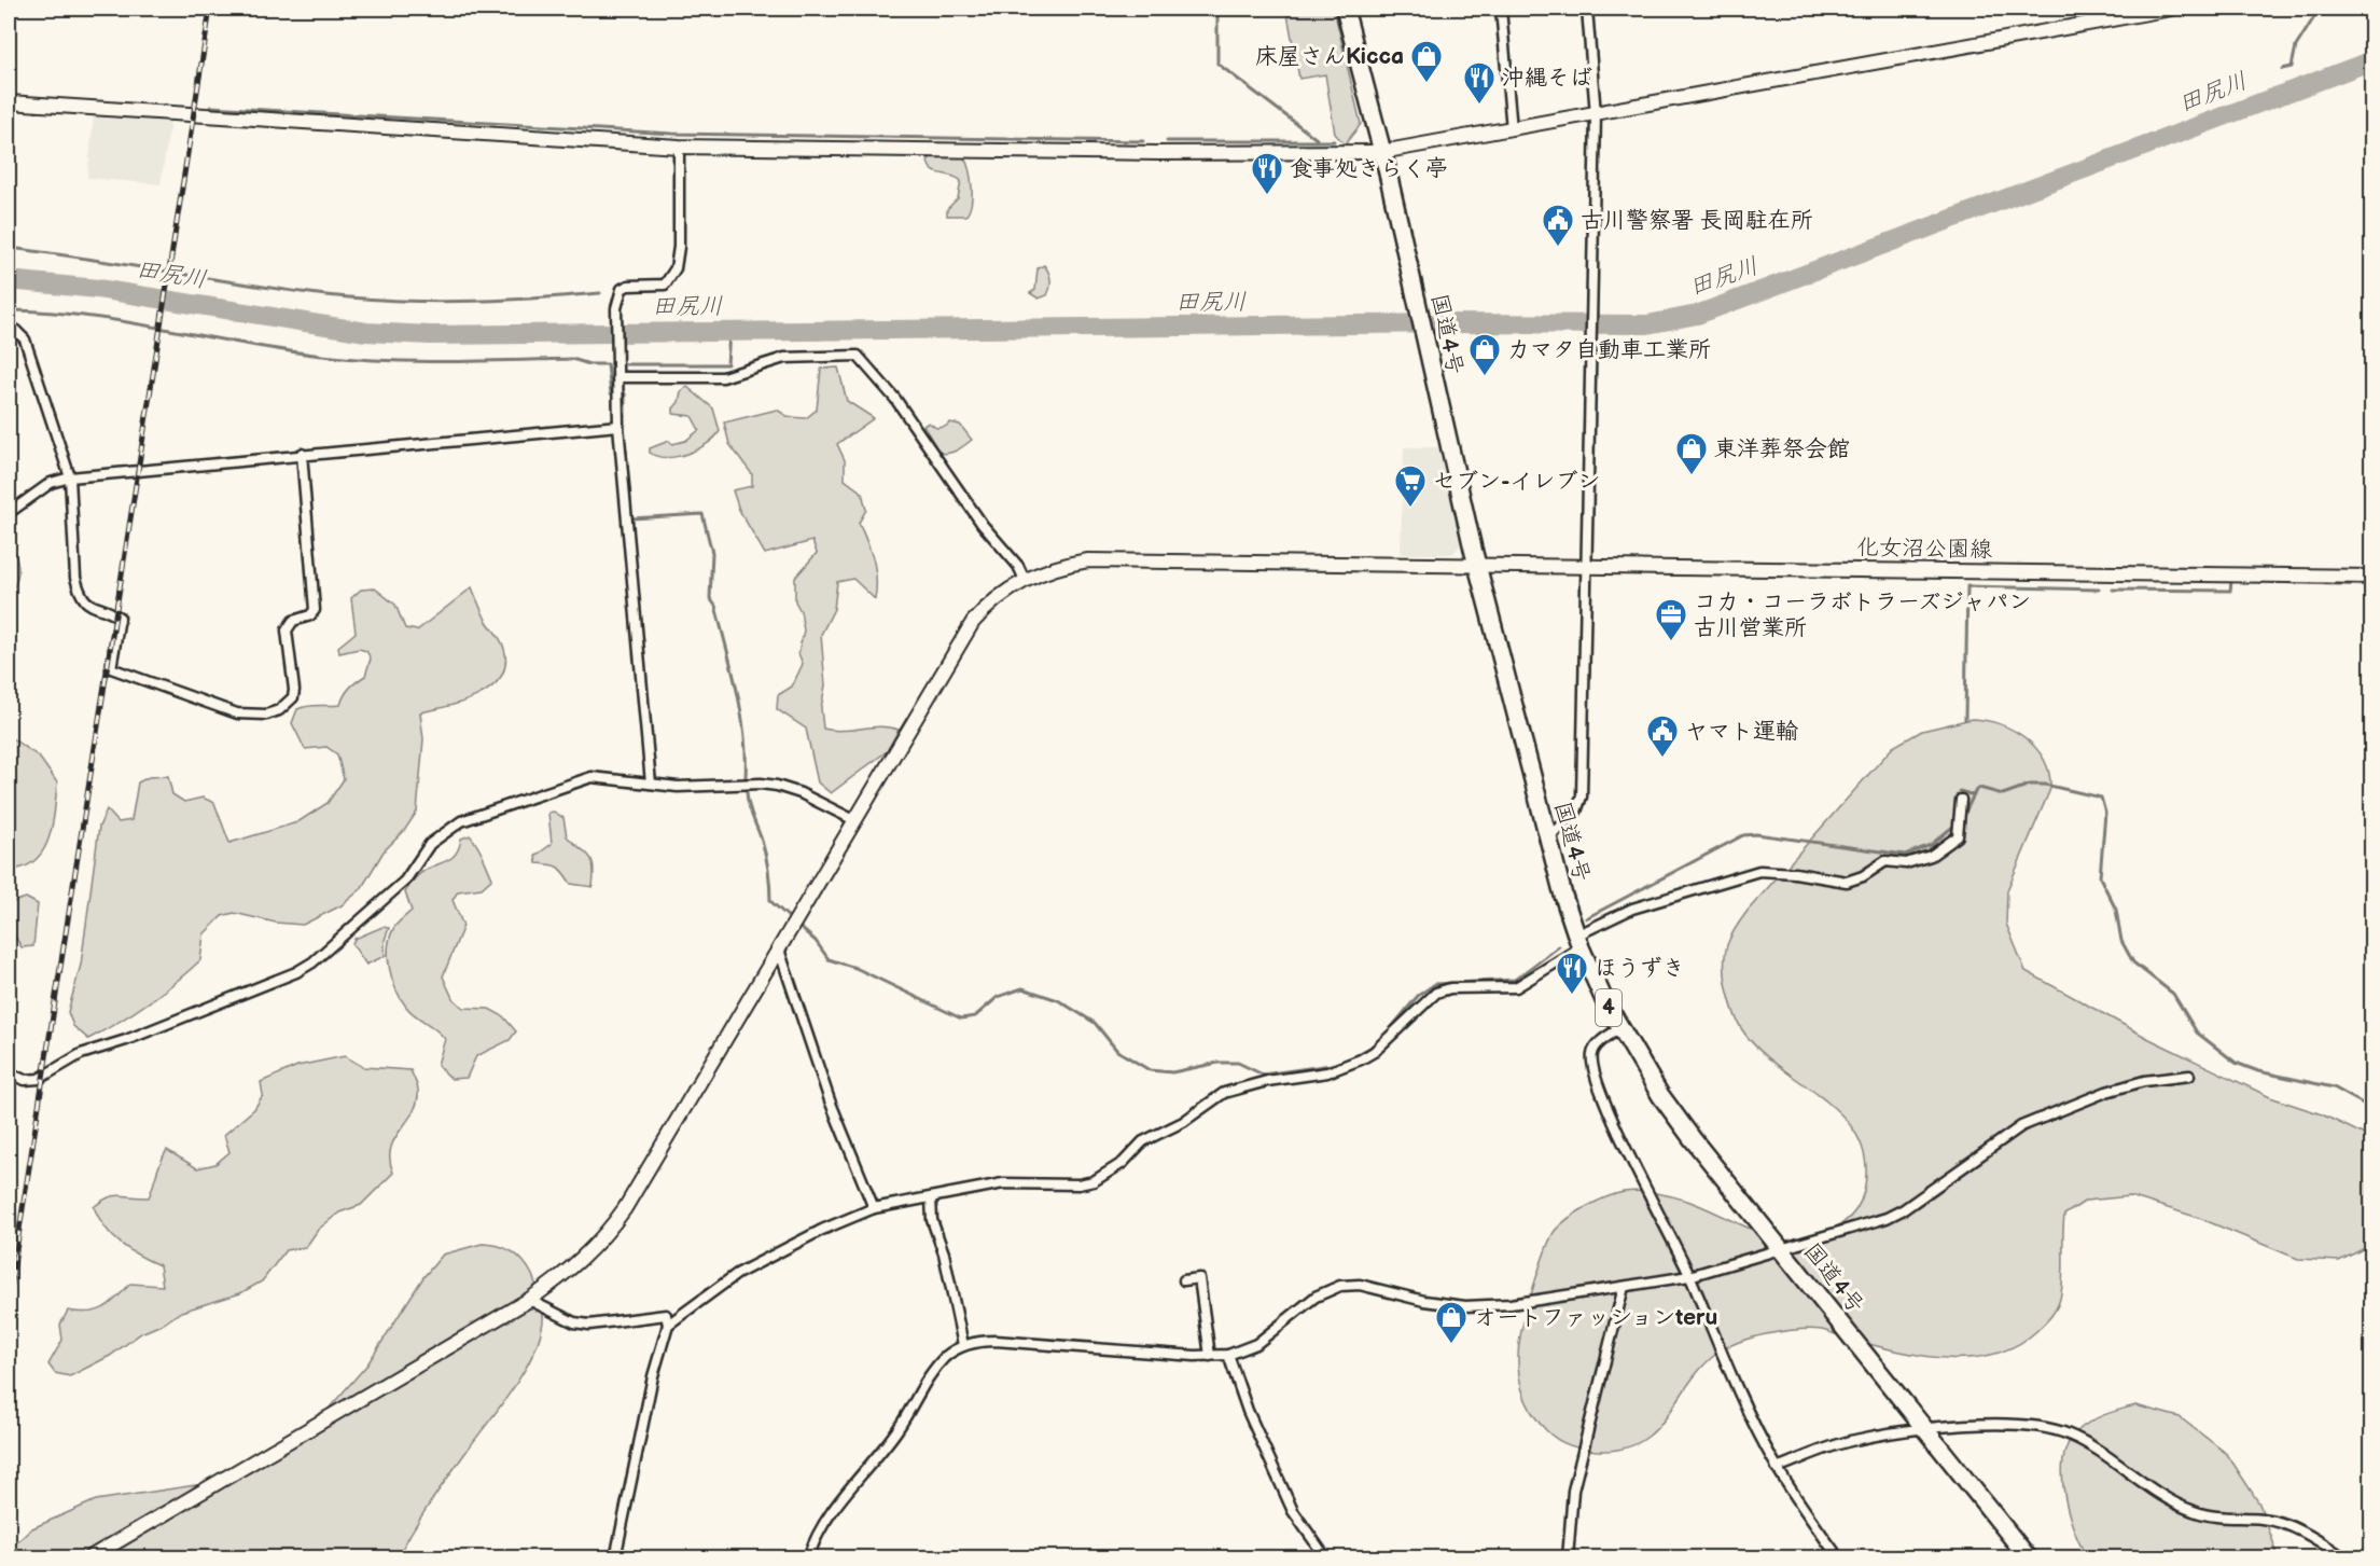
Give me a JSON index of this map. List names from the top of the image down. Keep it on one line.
{"streets":{"highway":["国道4号","4"],"street":["化女沼公園線"]},"crossings":[["国道4号","化女沼公園線"]],"water":["田尻川"],"places":{"shop":["床屋さんKicca","カマタ自動車工業所","東洋葬祭会館","オートファッションteru"],"restaurant":["沖縄そば","食事処きらく亭","ほうずき"],"public building":["古川警察署 長岡駐在所","ヤマト運輸"],"supermarket":["セブン-イレブン"],"office":["コカ・コーラボトラーズジャパン 古川営業所"]}}
